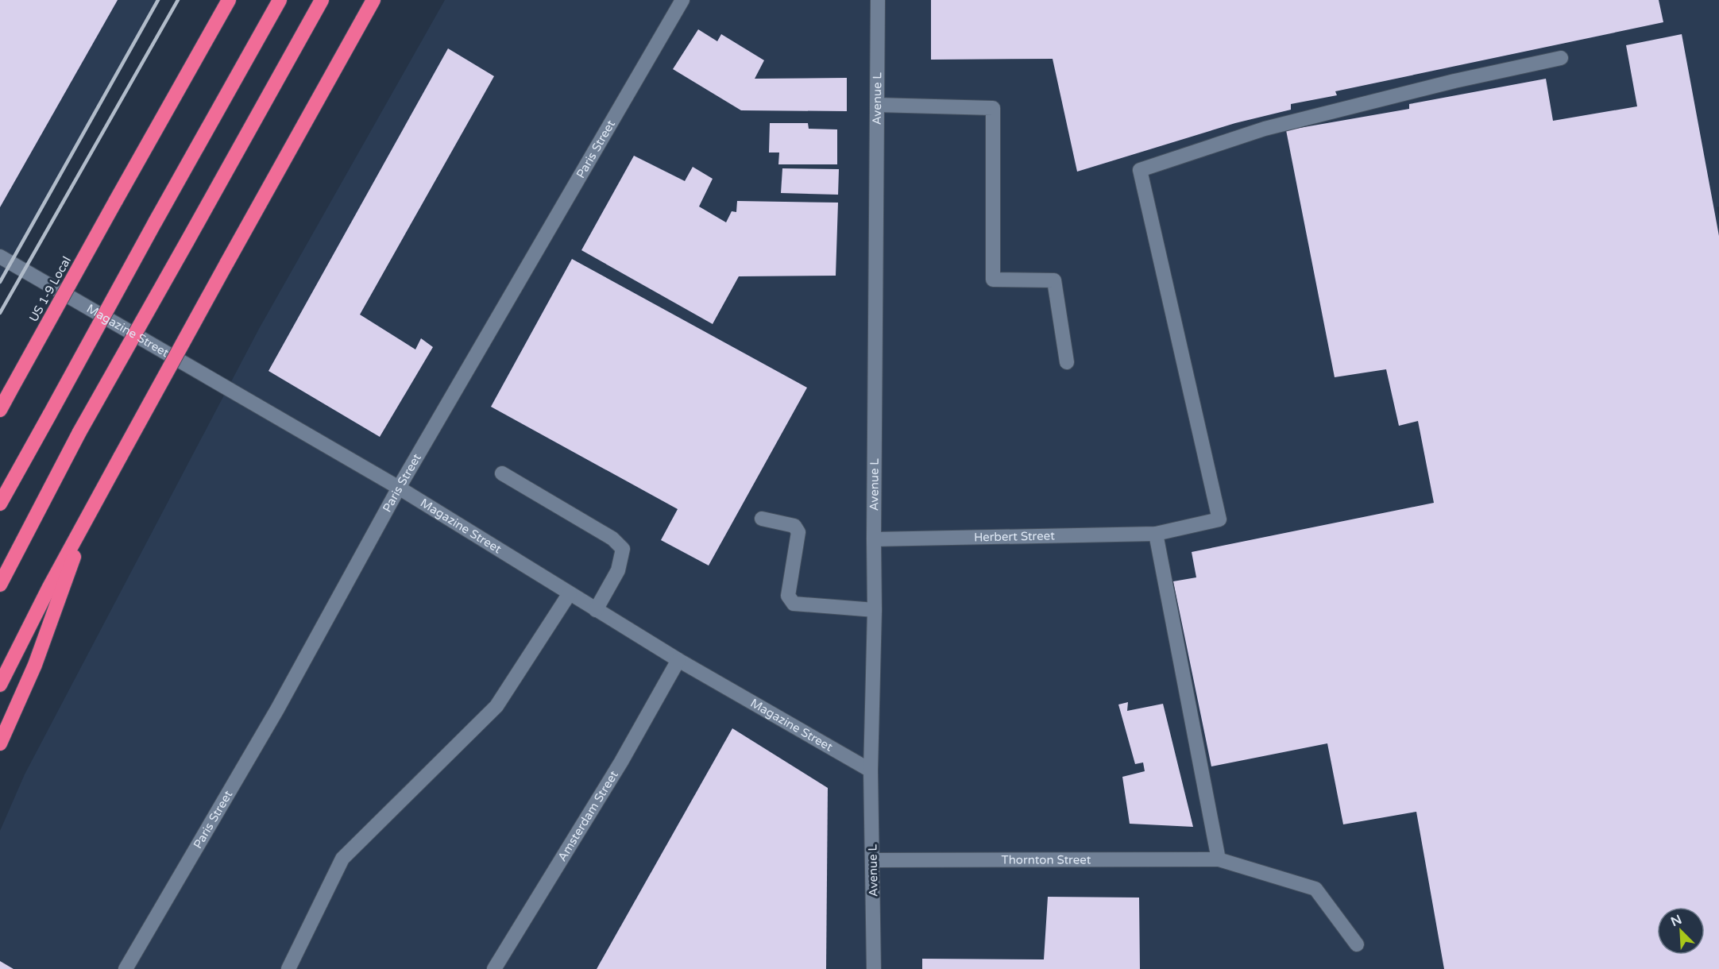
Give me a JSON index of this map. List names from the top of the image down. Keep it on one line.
{"streets":{"highway":["US 1-9 Local"],"street":["Avenue L","Paris Street","Magazine Street","Herbert Street","Amsterdam Street","Thornton Street"]},"crossings":[["Avenue L","Magazine Street"],["Avenue L","Herbert Street"],["Avenue L","Thornton Street"],["Paris Street","Magazine Street"],["Magazine Street","Amsterdam Street"]],"north":"top left"}
